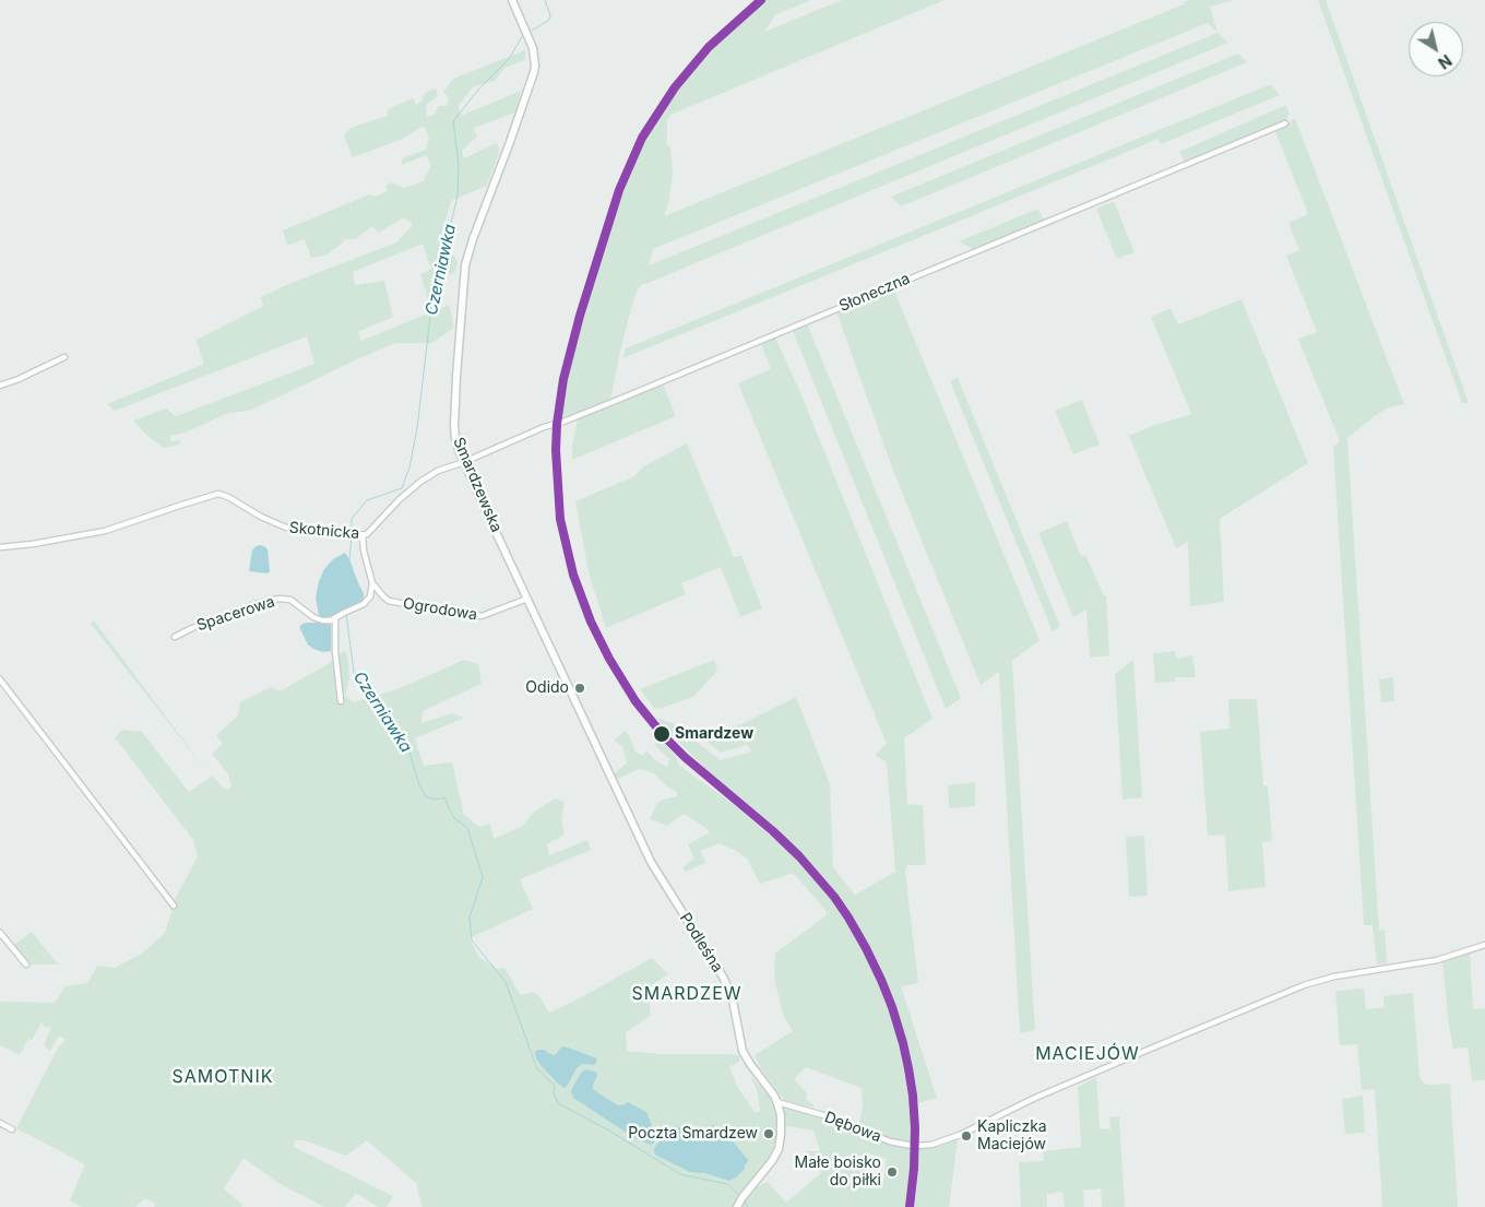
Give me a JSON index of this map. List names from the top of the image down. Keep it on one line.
{"streets":{"street":["Słoneczna","Smardzewska","Skotnicka","Ogrodowa","Spacerowa","Podleśna","Dębowa"]},"crossings":[["Słoneczna","Smardzewska"],["Słoneczna","Skotnicka"],["Smardzewska","Skotnicka"],["Smardzewska","Ogrodowa"],["Smardzewska","Podleśna"],["Podleśna","Dębowa"]],"districts":["SMARDZEW","MACIEJÓW","SAMOTNIK"],"water":["Czerniawka"],"places":["Odido","Smardzew","Poczta Smardzew","Kapliczka Maciejów","Małe boisko do piłki"],"north":"bottom right"}
